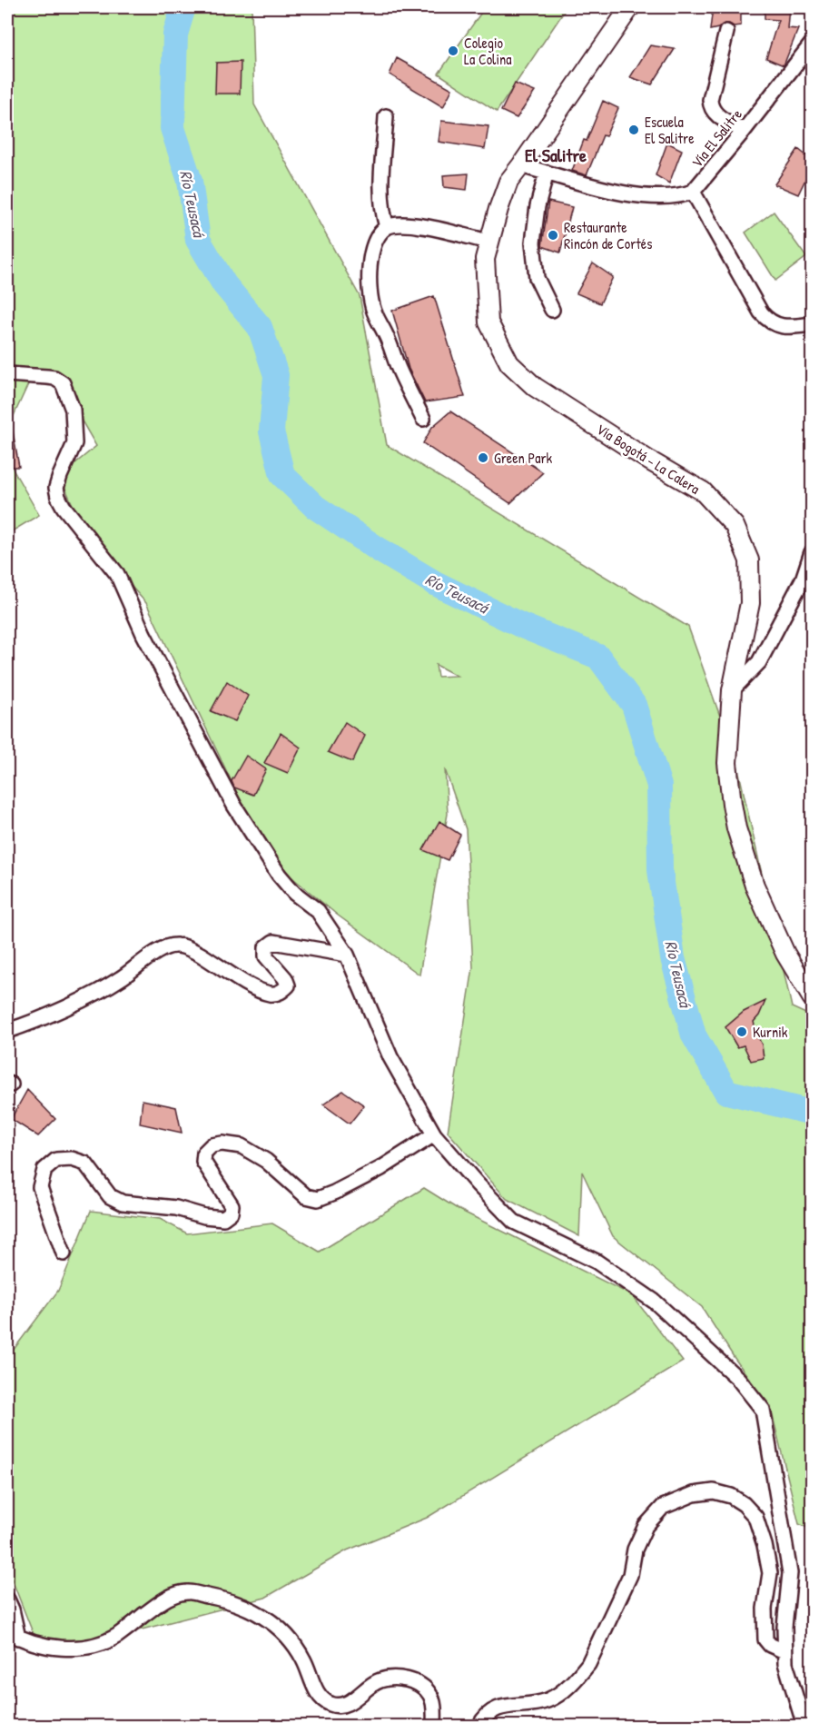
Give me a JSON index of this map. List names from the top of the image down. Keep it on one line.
{"streets":{"main road":["Vía Bogotá - La Calera"],"street":["Vía El Salitre"]},"districts":["El Salitre"],"water":["Río Teusacá"],"places":["Colegio La Colina","Escuela El Salitre","Restaurante Rincón de Cortés","Green Park","Kurnik"]}
